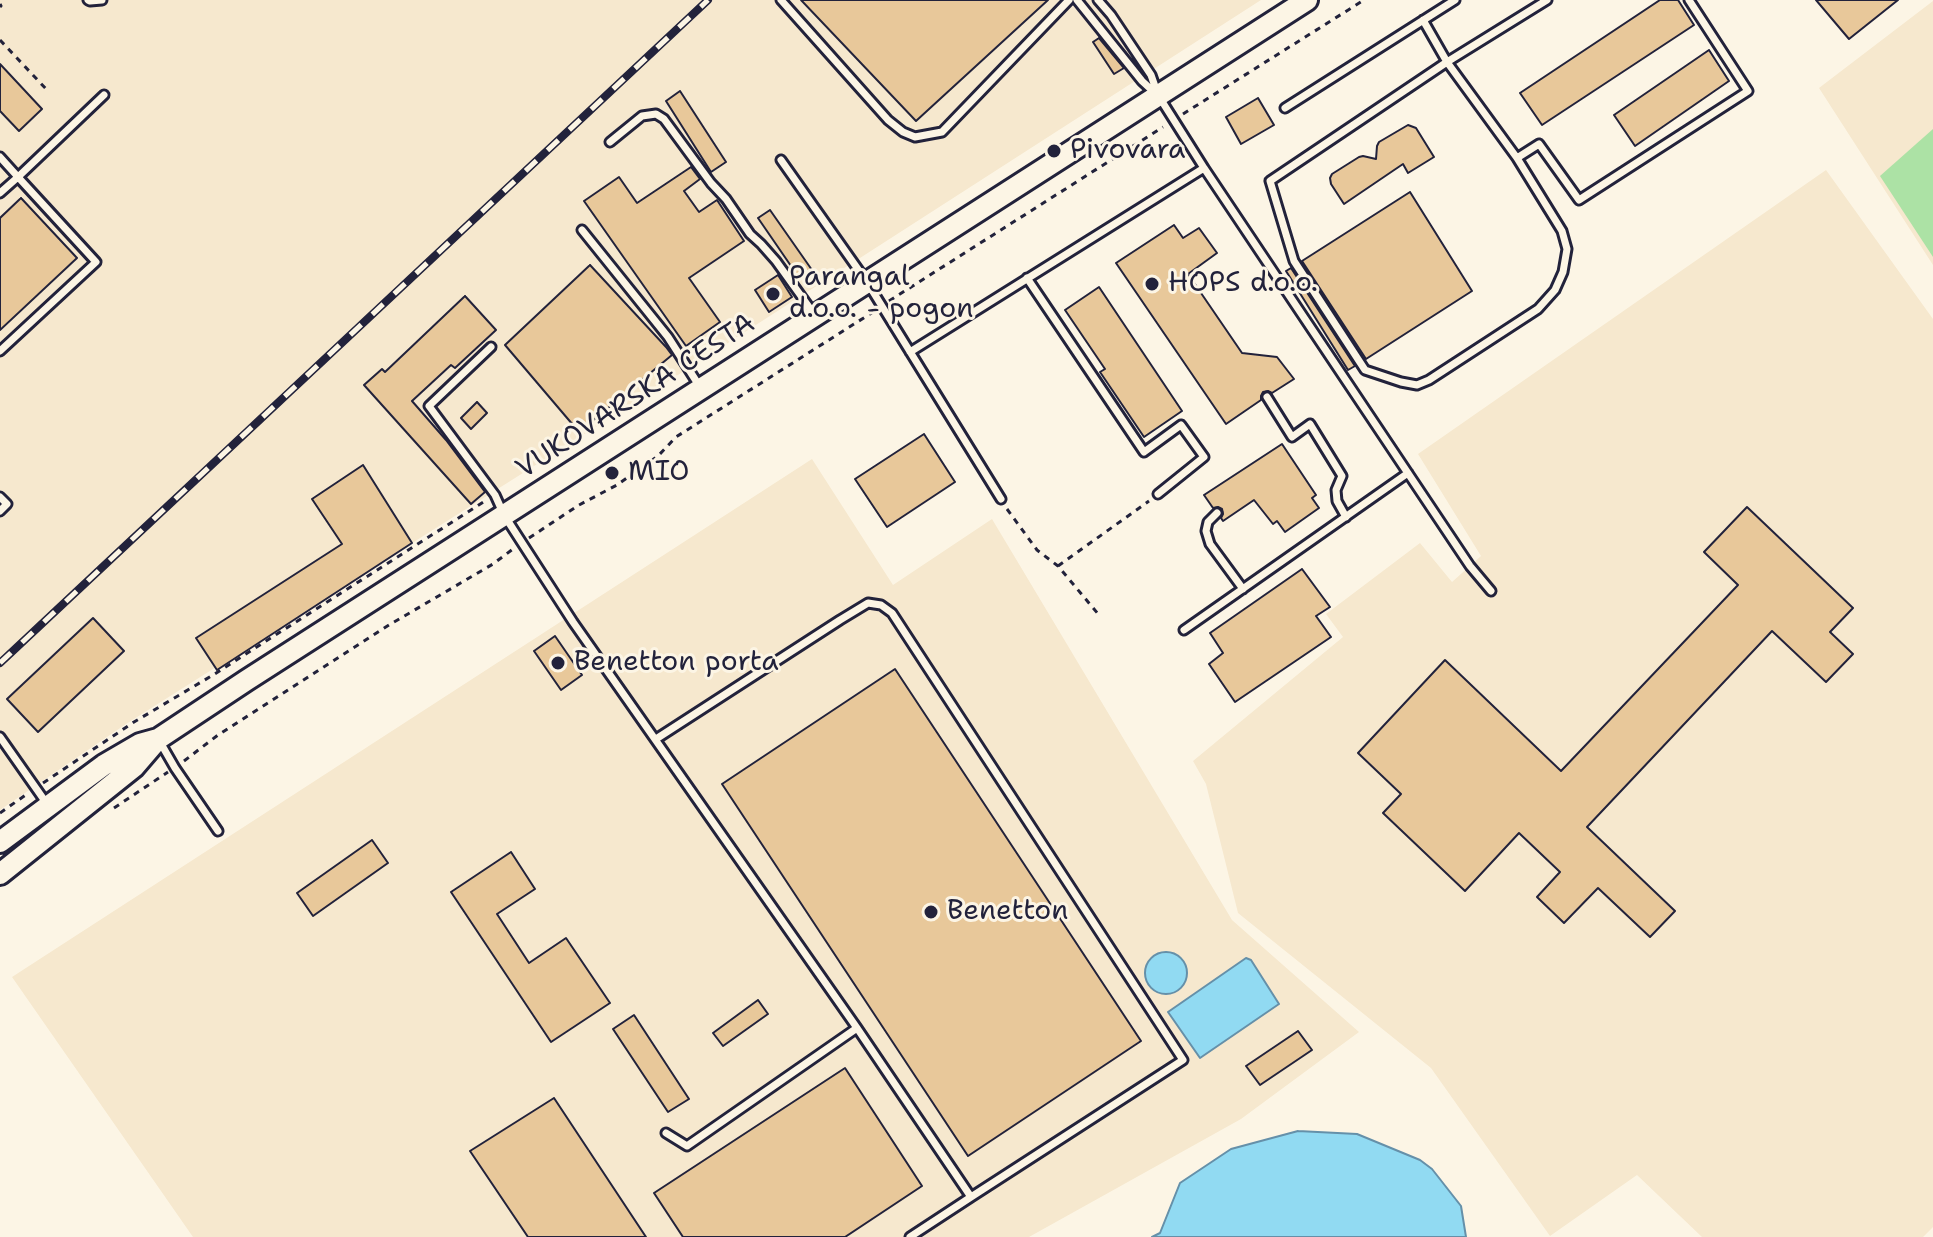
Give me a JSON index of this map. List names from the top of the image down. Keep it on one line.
{"streets":{"main road":["VUKOVARSKA CESTA"]},"places":["Pivovara","HOPS d.o.o.","Parangal d.o.o. - pogon","MIO","Benetton porta","Benetton"]}
